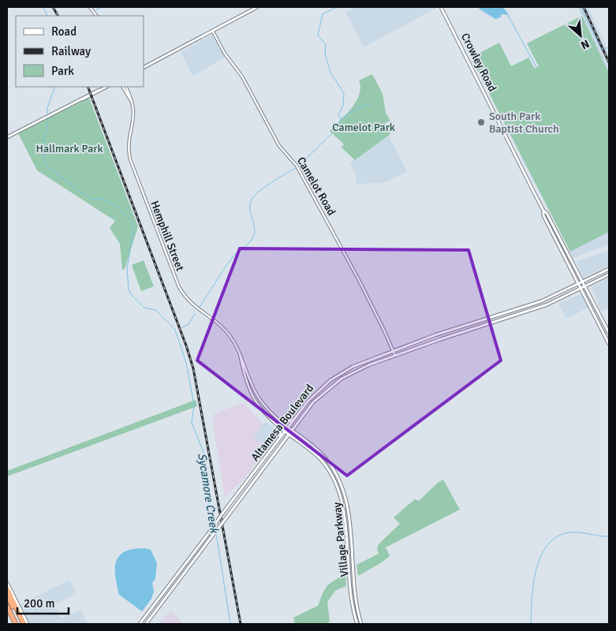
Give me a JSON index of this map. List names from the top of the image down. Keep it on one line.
{"streets":{"main road":["Crowley Road","Altamesa Boulevard","Village Parkway"],"street":["Camelot Road","Hemphill Street"]},"crossings":[["Crowley Road","Altamesa Boulevard"],["Camelot Road","Altamesa Boulevard"],["Hemphill Street","Altamesa Boulevard"],["Hemphill Street","Village Parkway"],["Altamesa Boulevard","Village Parkway"]],"water":["Sycamore Creek"],"parks":["Camelot Park","Hallmark Park"],"places":["South Park Baptist Church"],"legend":["Road","Railway","Park"],"scale_bar":"200 m","north":"bottom right"}
